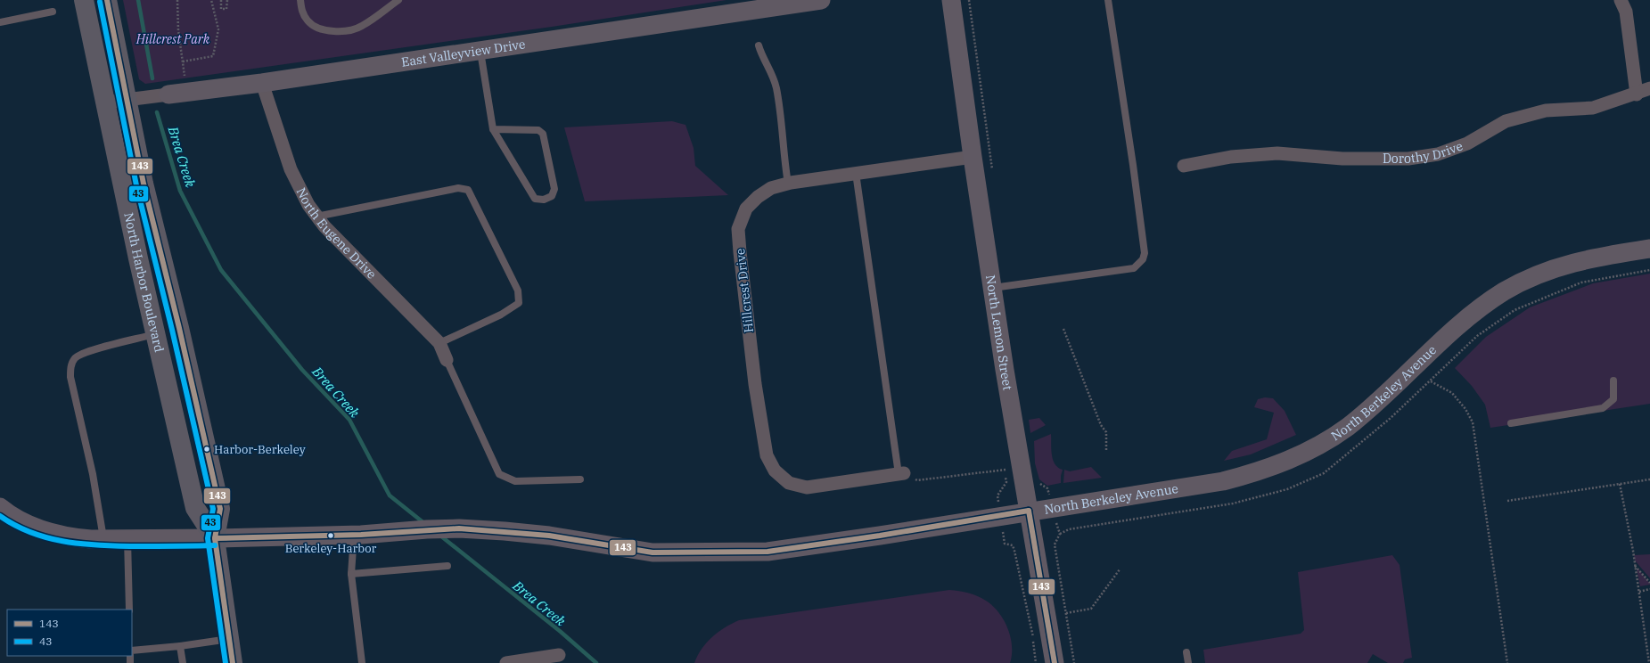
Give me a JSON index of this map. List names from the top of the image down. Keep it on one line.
{"streets":{"main road":["North Harbor Boulevard"],"street":["East Valleyview Drive","Dorothy Drive","North Eugene Drive","Hillcrest Drive","North Lemon Street","North Berkeley Avenue"]},"crossings":[["East Valleyview Drive","North Eugene Drive"],["East Valleyview Drive","North Harbor Boulevard"],["North Harbor Boulevard","North Berkeley Avenue"],["Hillcrest Drive","North Lemon Street"],["North Lemon Street","North Berkeley Avenue"]],"water":["Brea Creek"],"parks":["Hillcrest Park"],"places":["Harbor-Berkeley","Berkeley-Harbor"],"lines":["transit line 143","transit line 43"],"legend":["143","43"]}
